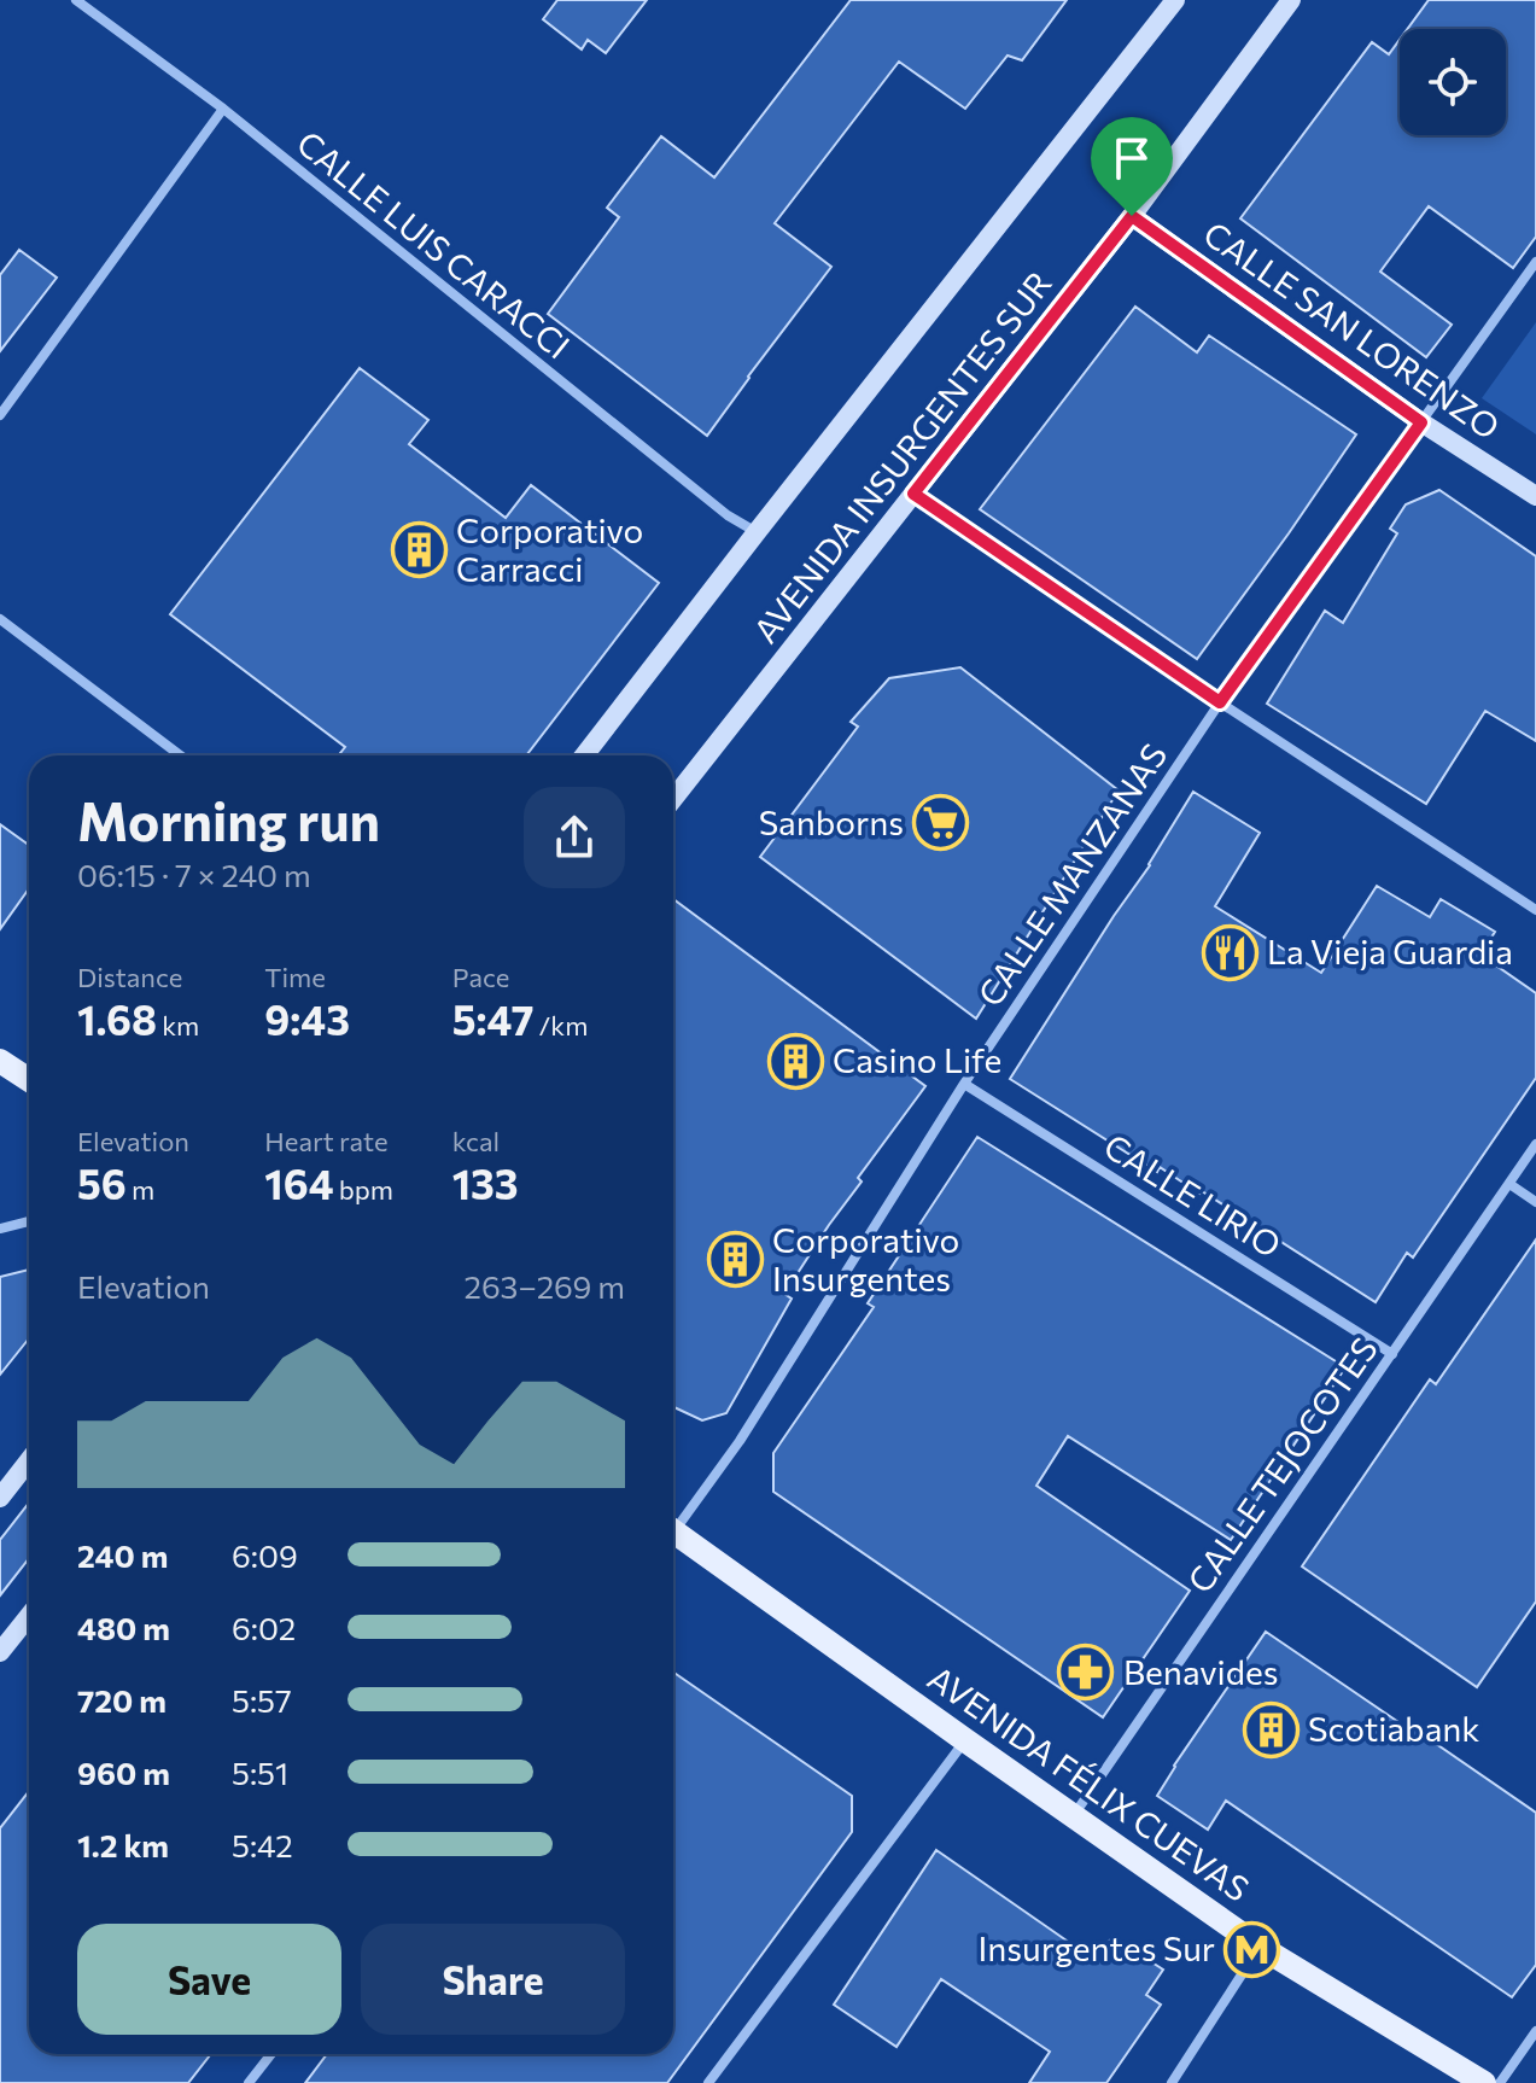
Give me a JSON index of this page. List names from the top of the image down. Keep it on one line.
{"streets":{"main road":["CALLE SAN LORENZO","AVENIDA INSURGENTES SUR","AVENIDA FÉLIX CUEVAS"],"street":["CALLE LUIS CARACCI","CALLE MANZANAS","CALLE LIRIO","CALLE TEJOCOTES"]},"crossings":[["CALLE LUIS CARACCI","AVENIDA INSURGENTES SUR"],["CALLE SAN LORENZO","AVENIDA INSURGENTES SUR"],["CALLE SAN LORENZO","CALLE MANZANAS"],["CALLE MANZANAS","CALLE LIRIO"],["CALLE LIRIO","CALLE TEJOCOTES"],["CALLE TEJOCOTES","AVENIDA FÉLIX CUEVAS"]],"places":{"building":["Corporativo Carracci","Casino Life","Corporativo Insurgentes","Scotiabank"],"supermarket":["Sanborns"],"restaurant":["La Vieja Guardia"],"pharmacy":["Benavides"],"metro station":["Insurgentes Sur"]},"page":{"heading":["Morning run","06:15 · 7 × 240 m"],"stats":[["Distance","1.68 km"],["Time","9:43"],["Pace","5:47 /km"],["Elevation","56 m"],["Heart rate","164 bpm"],["kcal","133"]],"chart":["Elevation","263–269 m"],"list":[{"name":"240 m","note":"6:09"},{"name":"480 m","note":"6:02"},{"name":"720 m","note":"5:57"},{"name":"960 m","note":"5:51"},{"name":"1.2 km","note":"5:42"}],"buttons":["Save","Share"]}}
